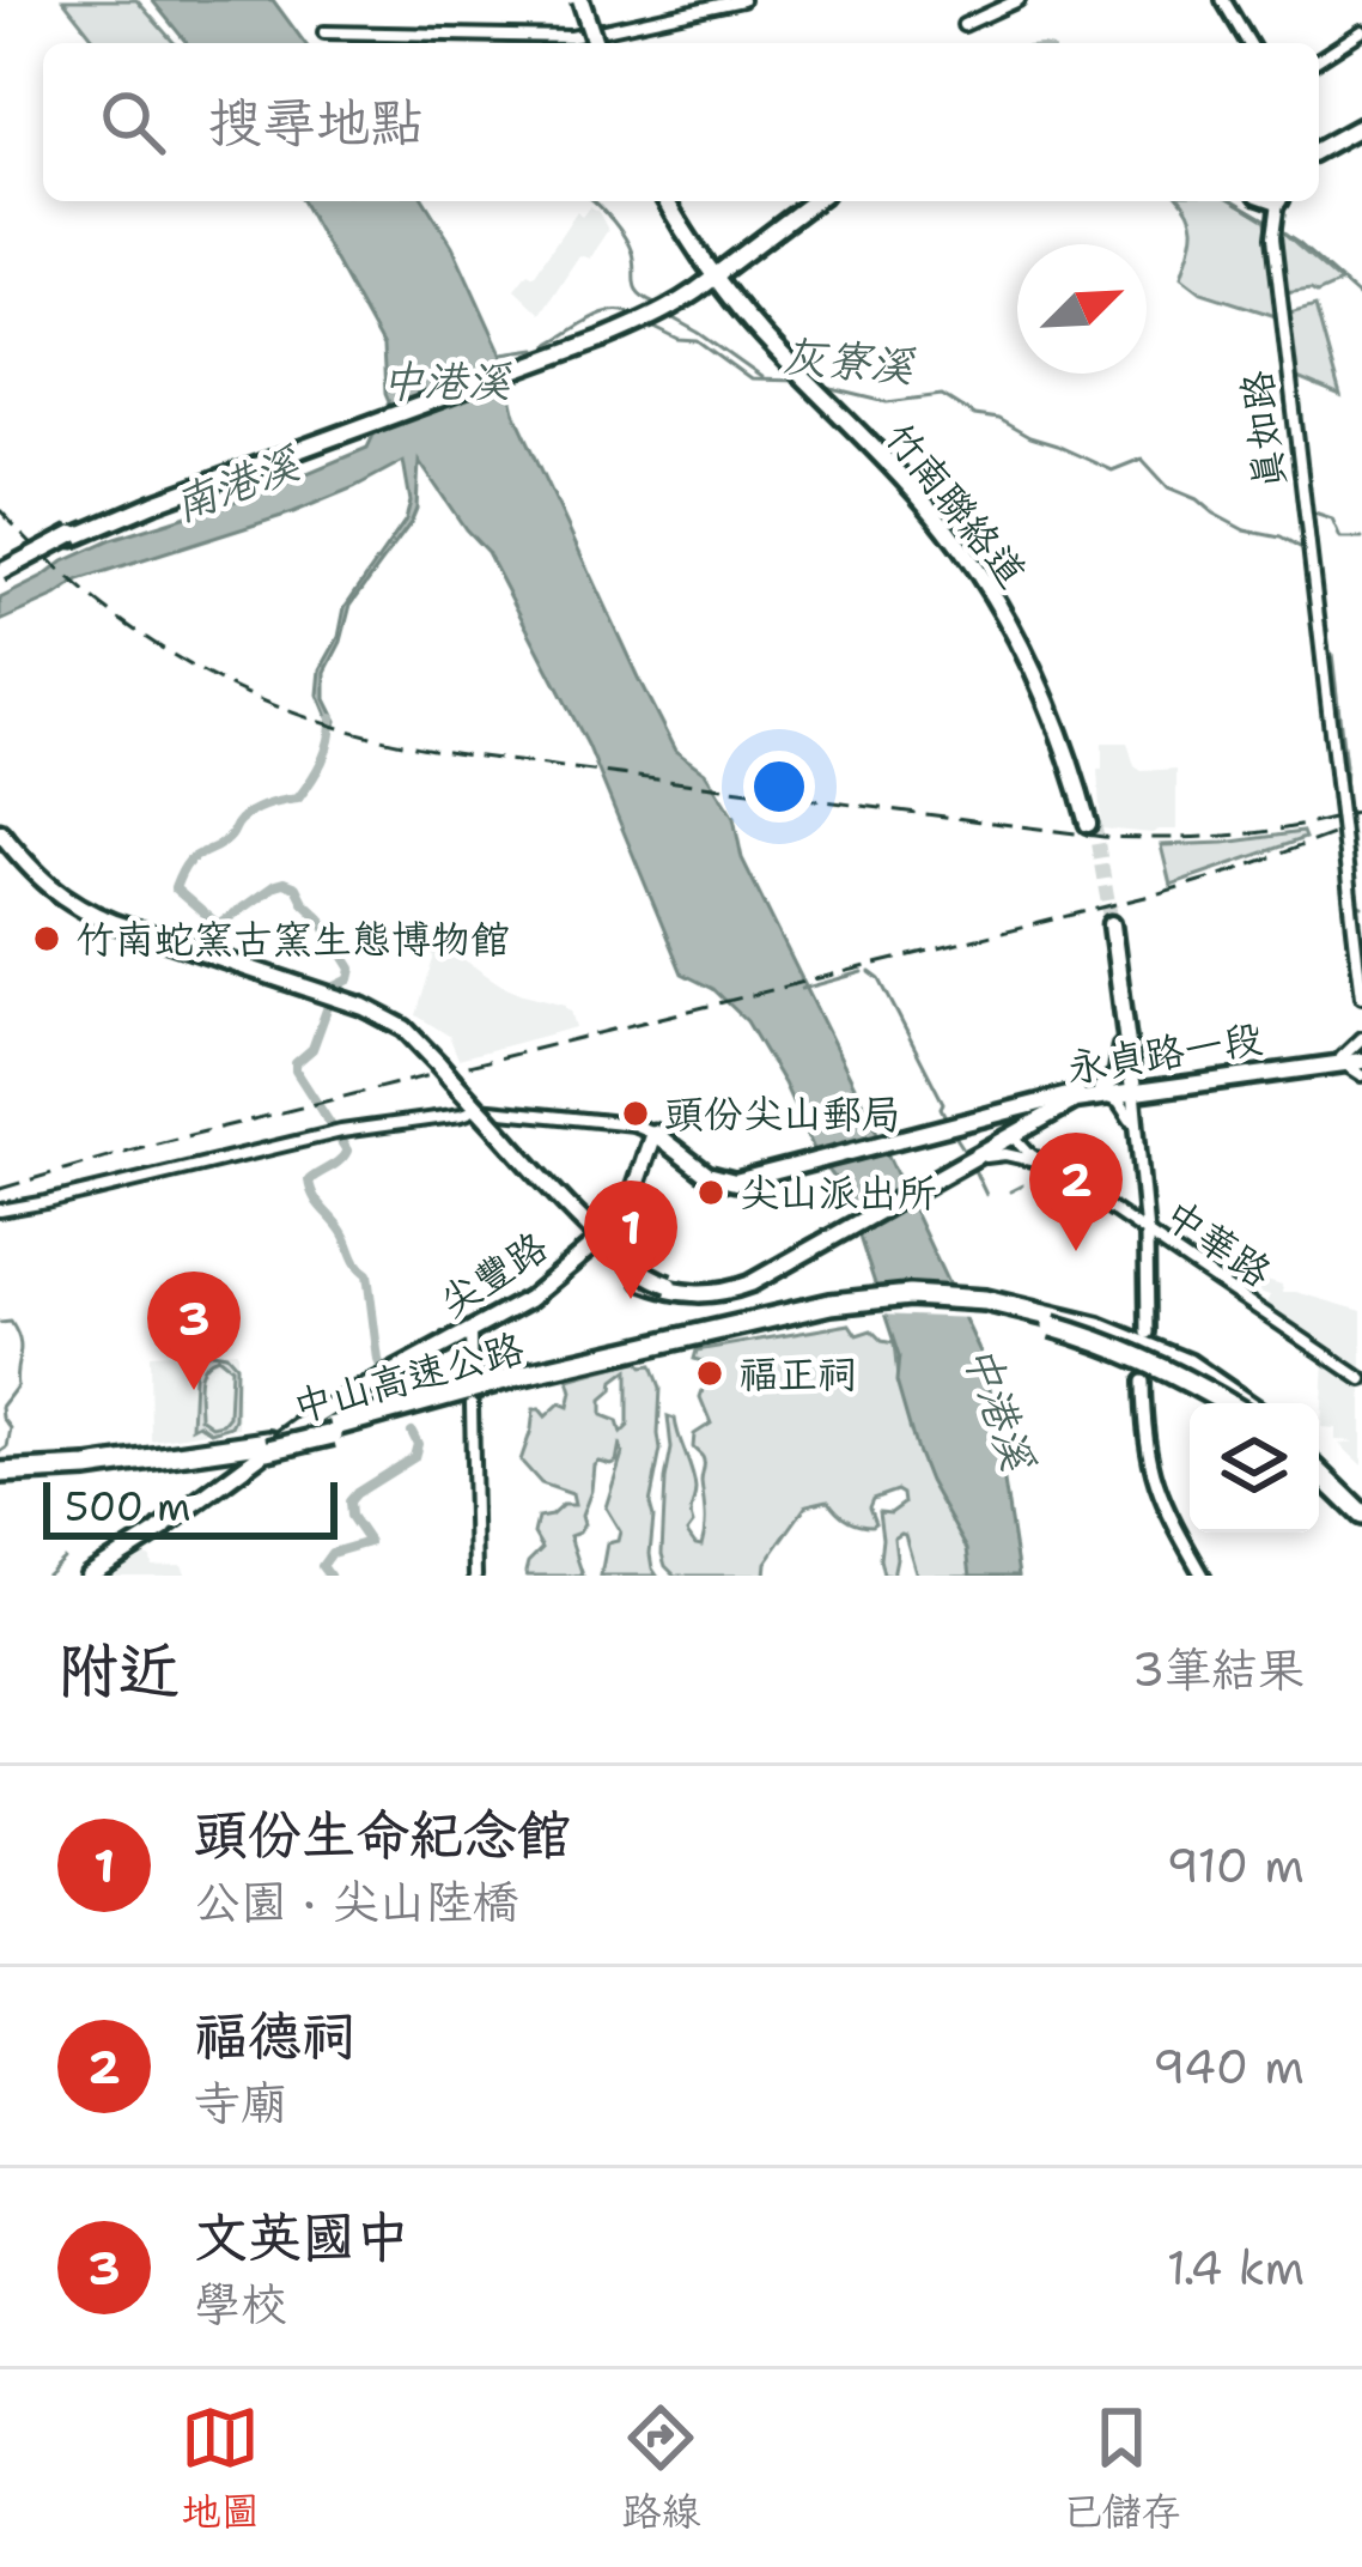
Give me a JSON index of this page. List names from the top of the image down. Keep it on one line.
{"streets":{"highway":["中山高速公路"],"main road":["竹南聯絡道","永貞路一段","中華路","尖豐路"],"street":["真如路"]},"crossings":[["永貞路一段","中華路"],["尖豐路","中山高速公路"]],"water":["灰寮溪","中港溪","南港溪"],"places":["竹南蛇窯古窯生態博物館","頭份尖山郵局","尖山派出所","福正祠"],"scale_bar":"500 m","north":"top right","page":{"search":"搜尋地點","pins":["2","1","3"],"scale":"500 m","heading":["附近","3筆結果"],"list":[{"mark":"1","name":"頭份生命紀念館","note":"公園 · 尖山陸橋","value":"910 m"},{"mark":"2","name":"福德祠","note":"寺廟","value":"940 m"},{"mark":"3","name":"文英國中","note":"學校","value":"1.4 km"}],"nav":["地圖","路線","已儲存"]}}
